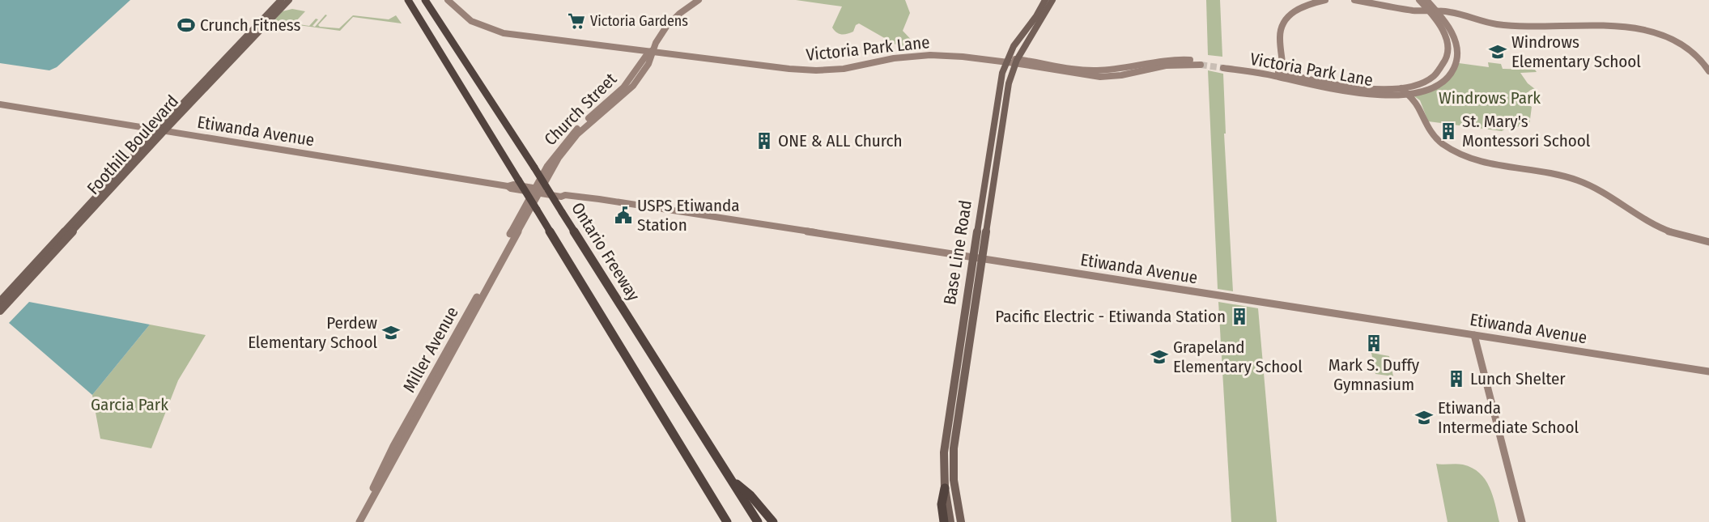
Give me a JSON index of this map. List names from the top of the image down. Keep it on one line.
{"streets":{"highway":["Ontario Freeway"],"main road":["Victoria Park Lane","Church Street","Etiwanda Avenue","Foothill Boulevard","Base Line Road","Miller Avenue"]},"crossings":[["Victoria Park Lane","Church Street"],["Victoria Park Lane","Base Line Road"],["Church Street","Etiwanda Avenue"],["Church Street","Miller Avenue"],["Etiwanda Avenue","Foothill Boulevard"],["Etiwanda Avenue","Base Line Road"],["Etiwanda Avenue","Miller Avenue"]],"parks":["Windrows Park","Garcia Park"],"places":{"supermarket":["Victoria Gardens"],"sports":["Crunch Fitness"],"school or university":["Windrows Elementary School","Perdew Elementary School","Grapeland Elementary School","Etiwanda Intermediate School"],"building":["St. Mary's Montessori School","ONE & ALL Church","Pacific Electric - Etiwanda Station","Mark S. Duffy Gymnasium","Lunch Shelter"],"public building":["USPS Etiwanda Station"]}}
